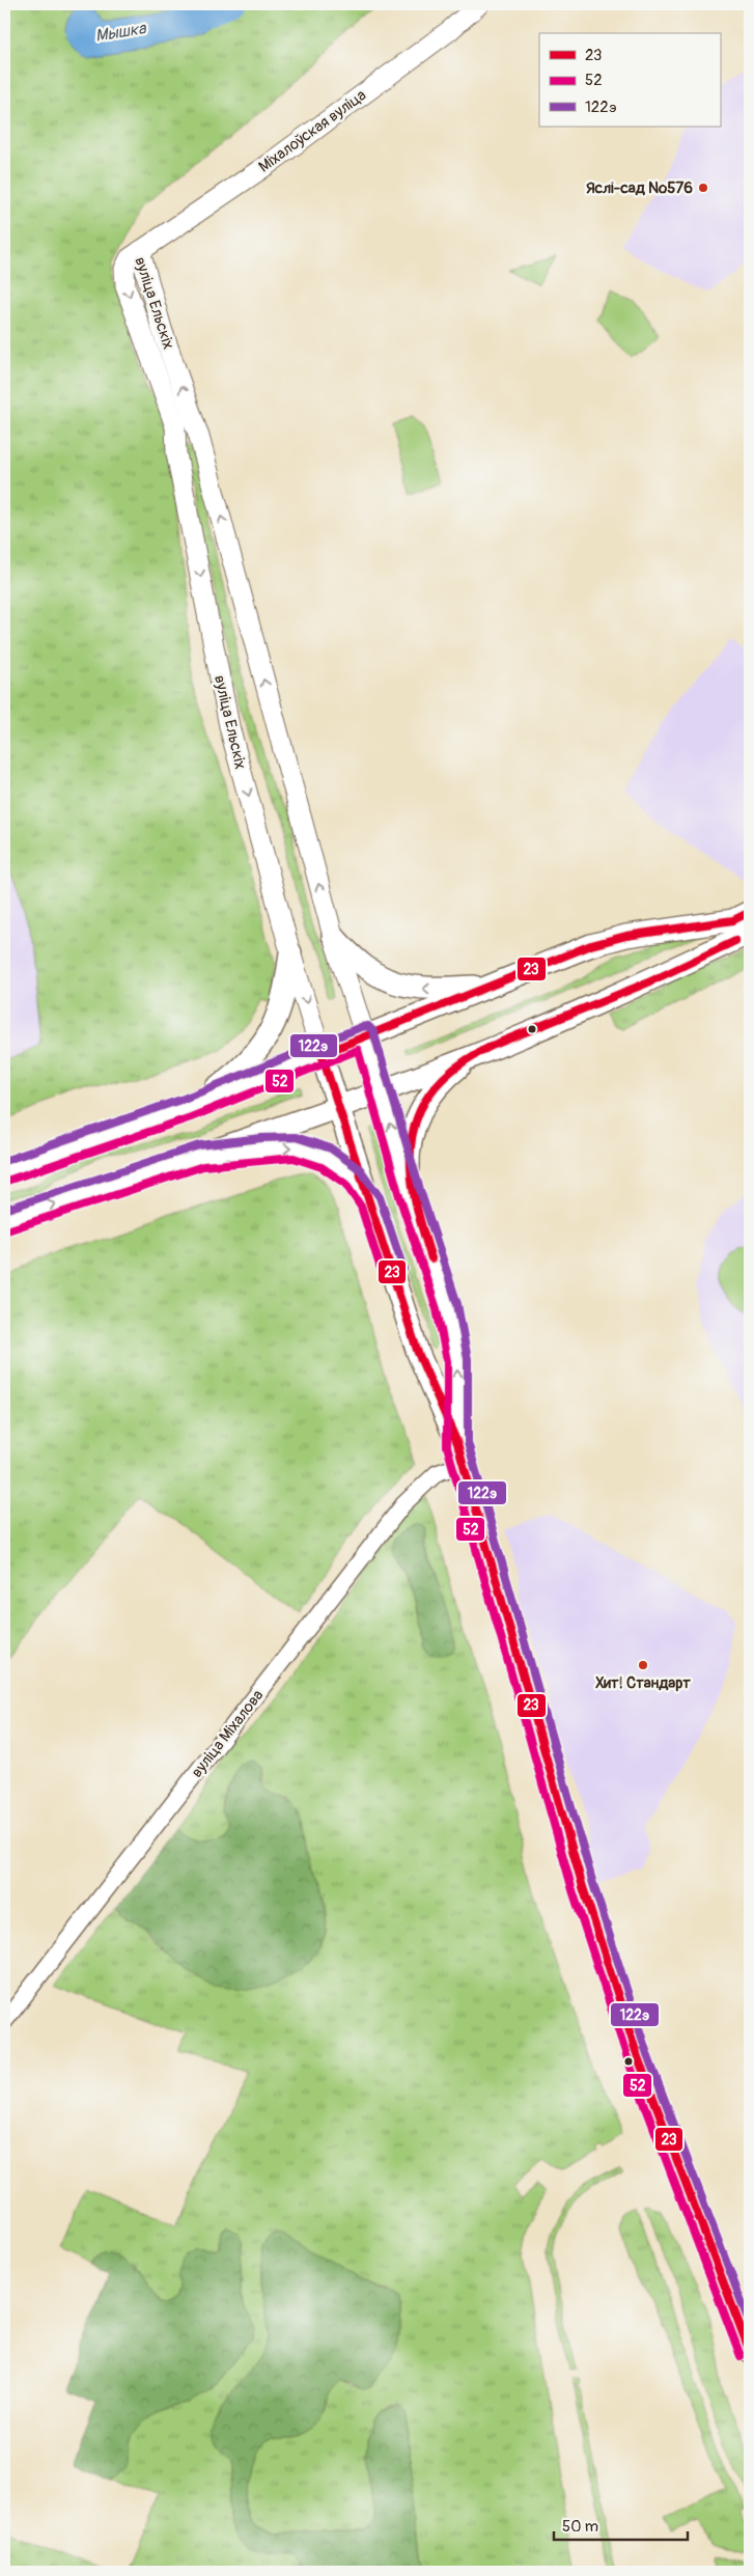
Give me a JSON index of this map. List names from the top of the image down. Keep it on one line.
{"streets":{"street":["Міхалоўская вуліца","вуліца Ельскіх","вуліца Міхалова"]},"crossings":[["Міхалоўская вуліца","вуліца Ельскіх"]],"water":["Мышка"],"places":["Яслі-сад №576","Хит! Стандарт"],"lines":["transit line 23","transit line 122э","transit line 52"],"legend":["23","52","122э"],"scale_bar":"50 m"}
